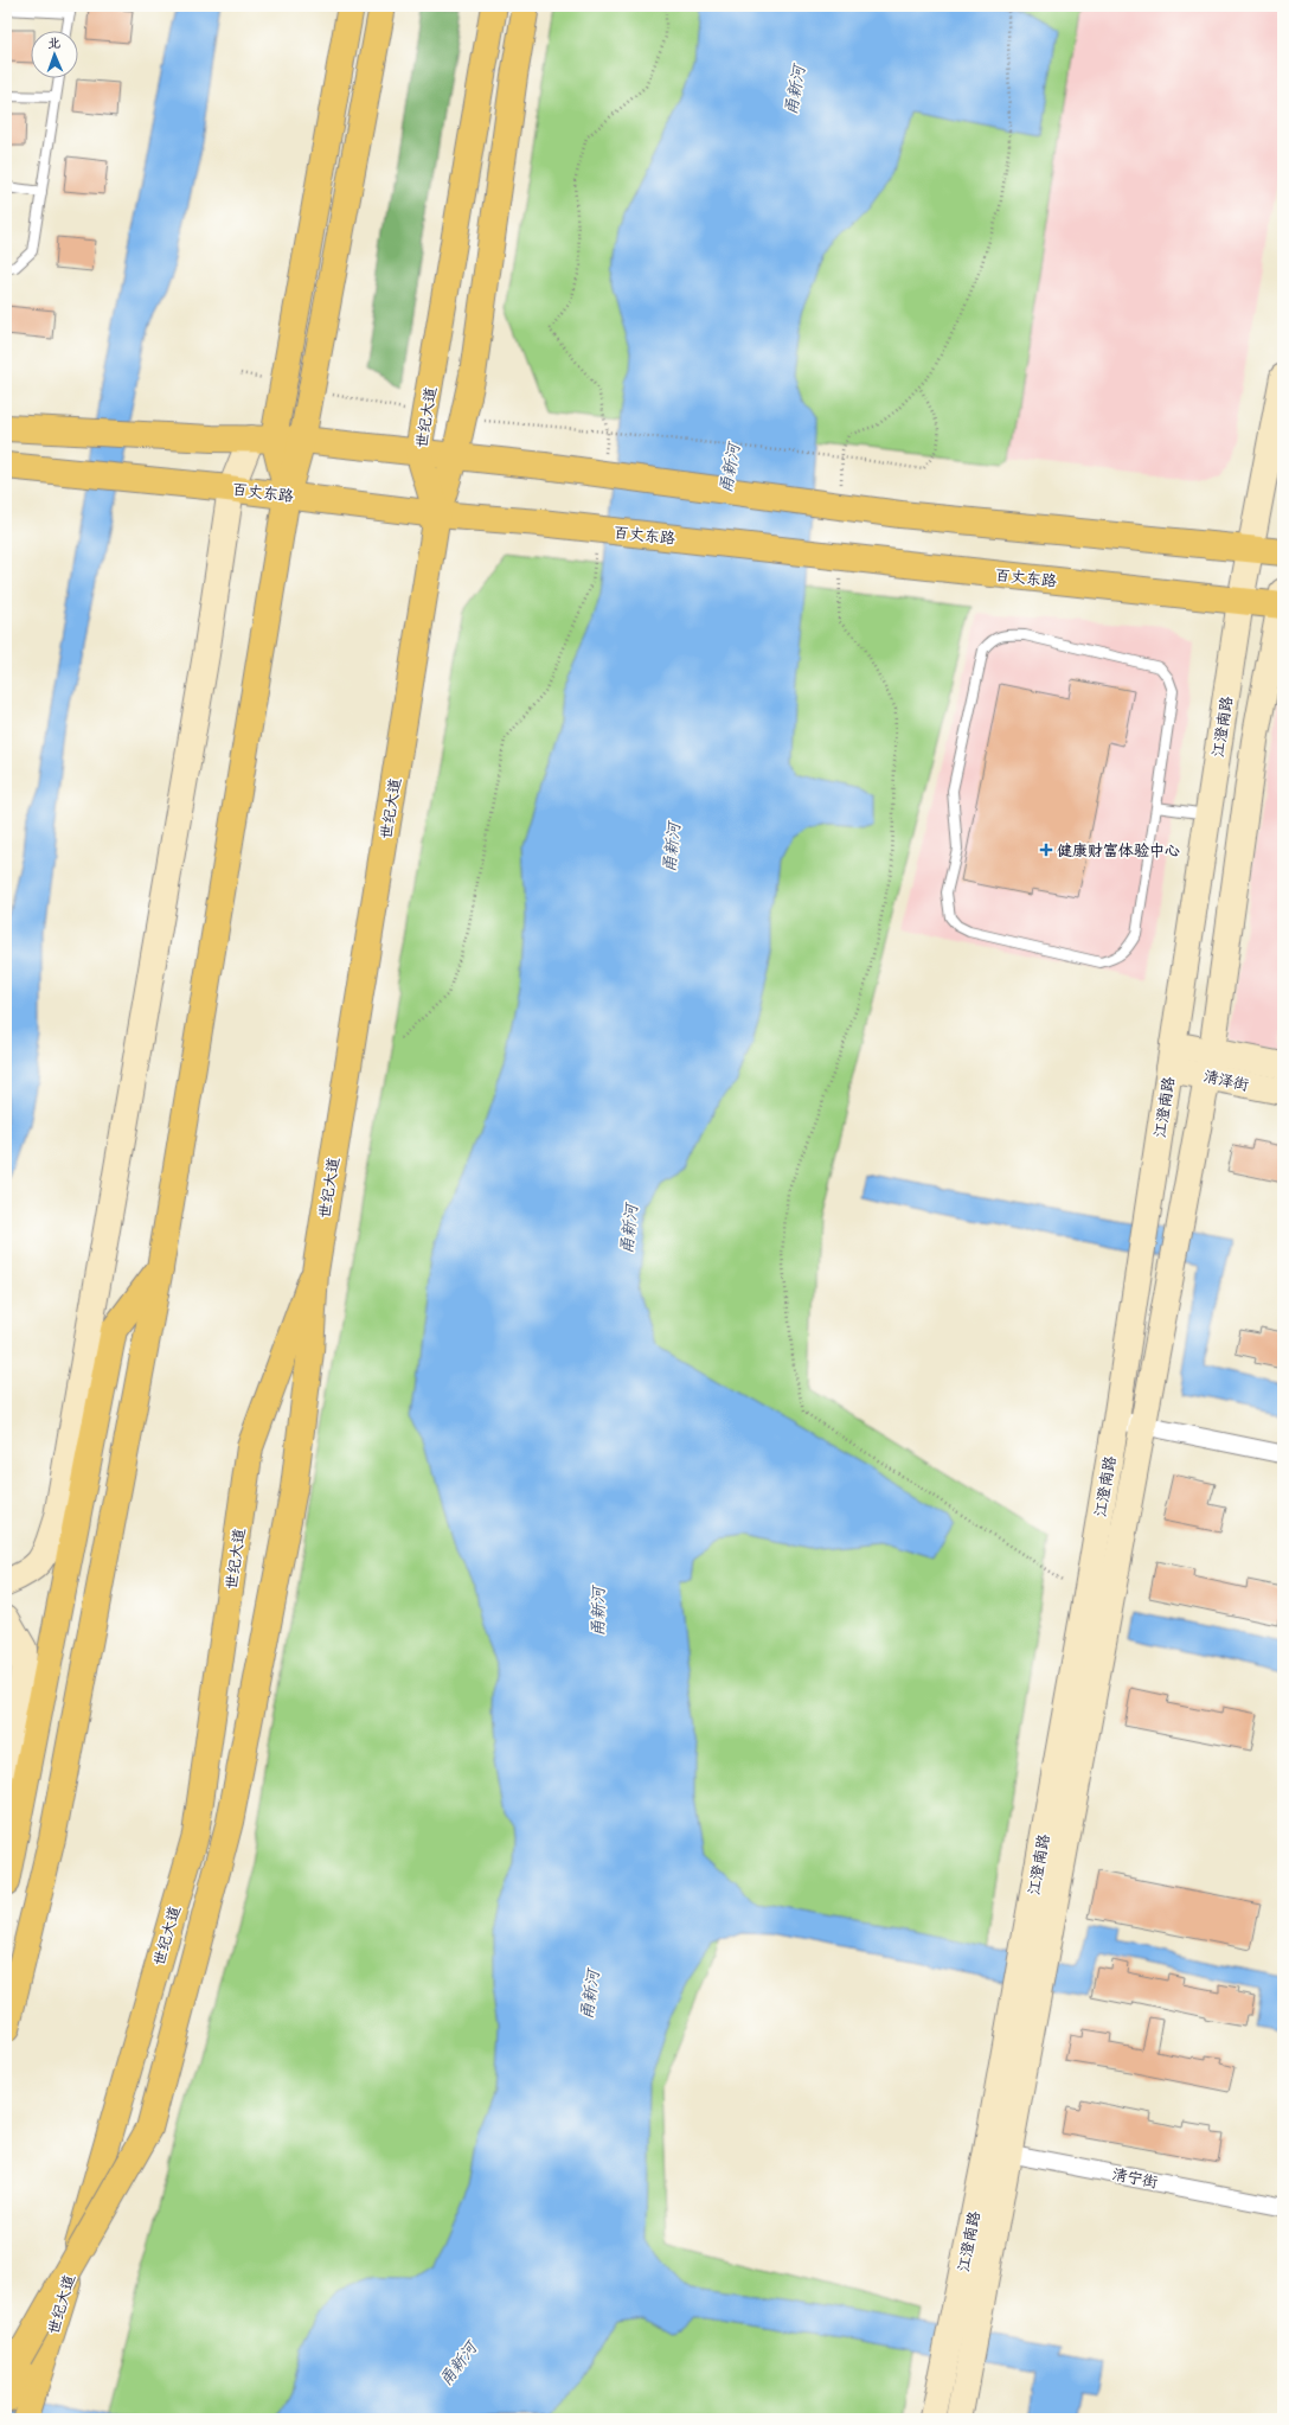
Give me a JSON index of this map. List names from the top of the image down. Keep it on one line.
{"streets":{"main road":["世纪大道","百丈东路","江澄南路","清泽街"],"street":["清宁街"]},"crossings":[["世纪大道","百丈东路"],["百丈东路","江澄南路"],["江澄南路","清泽街"],["江澄南路","清宁街"]],"water":["甬新河"],"places":{"health":["健康财富体验中心"]},"north":"top"}
